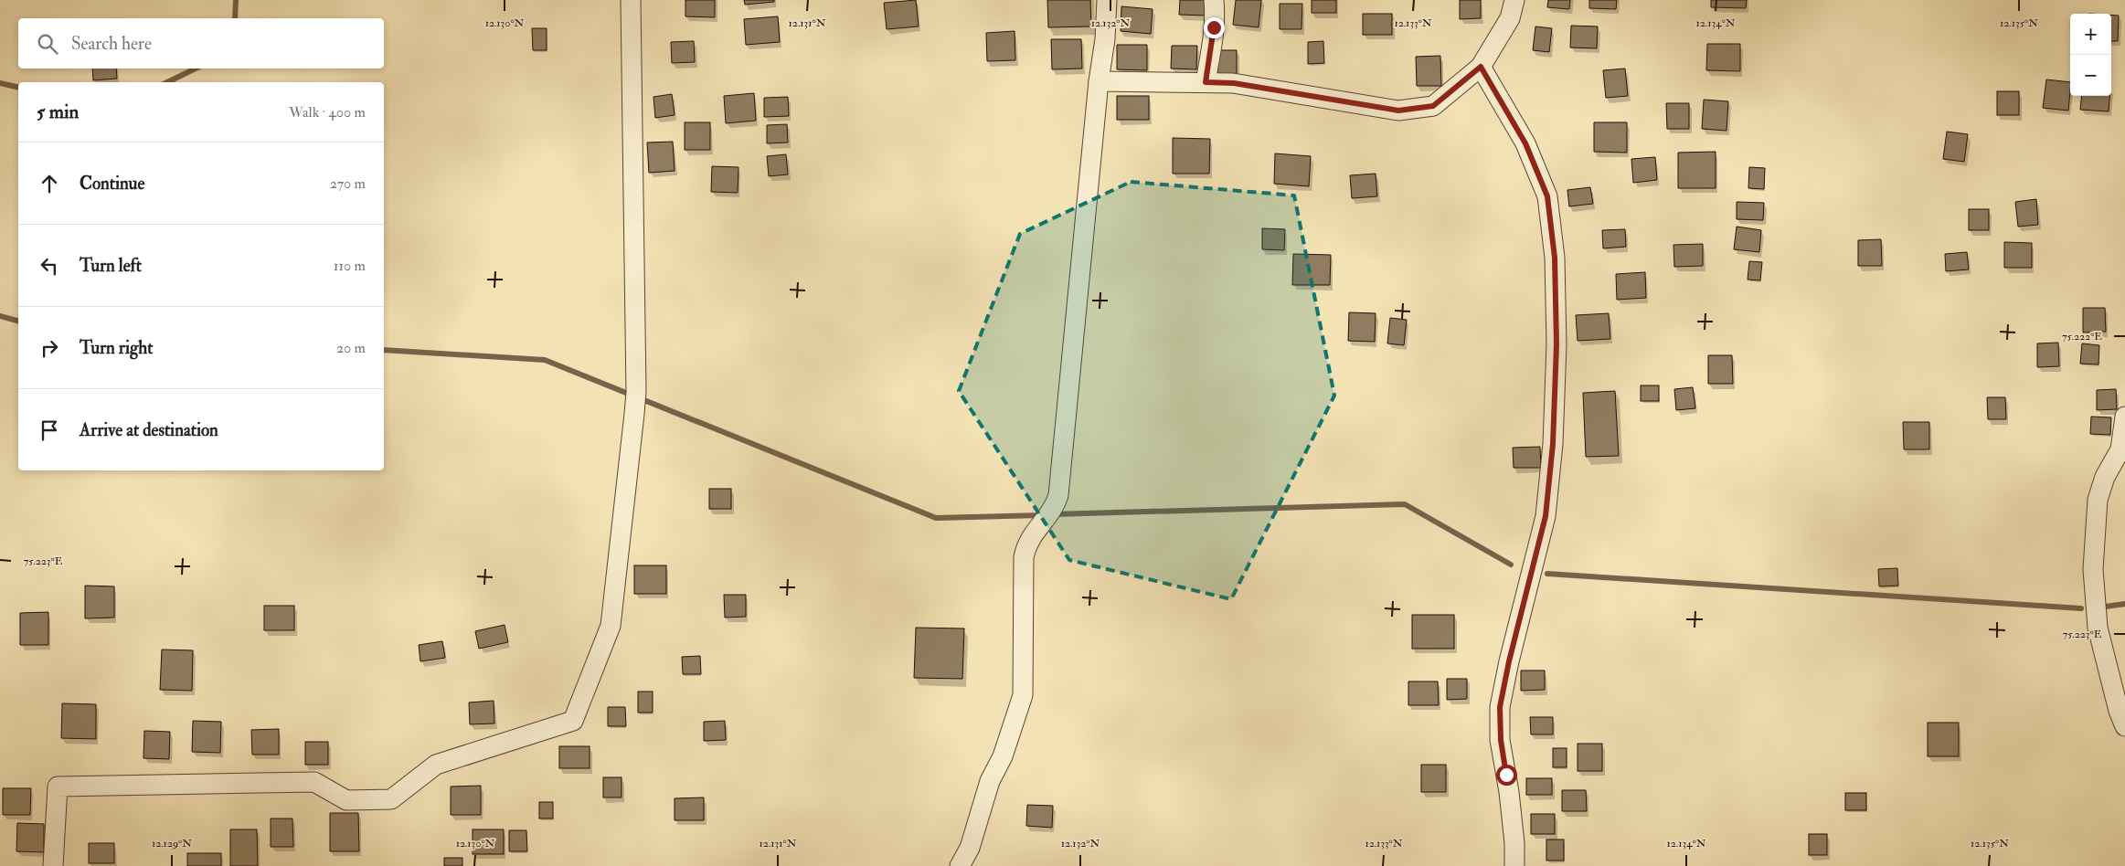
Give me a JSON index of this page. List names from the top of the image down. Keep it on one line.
{"page":{"map_buttons":["+","−"],"search":"Search here","heading":["5 min","Walk · 400 m"],"list":[["Continue","270 m"],["Turn left","110 m"],["Turn right","20 m"],"Arrive at destination"]},"coordinates":["12.130°N","12.131°N","12.132°N","12.133°N","12.134°N","12.135°N","75.222°E","75.223°E","12.129°N"]}
